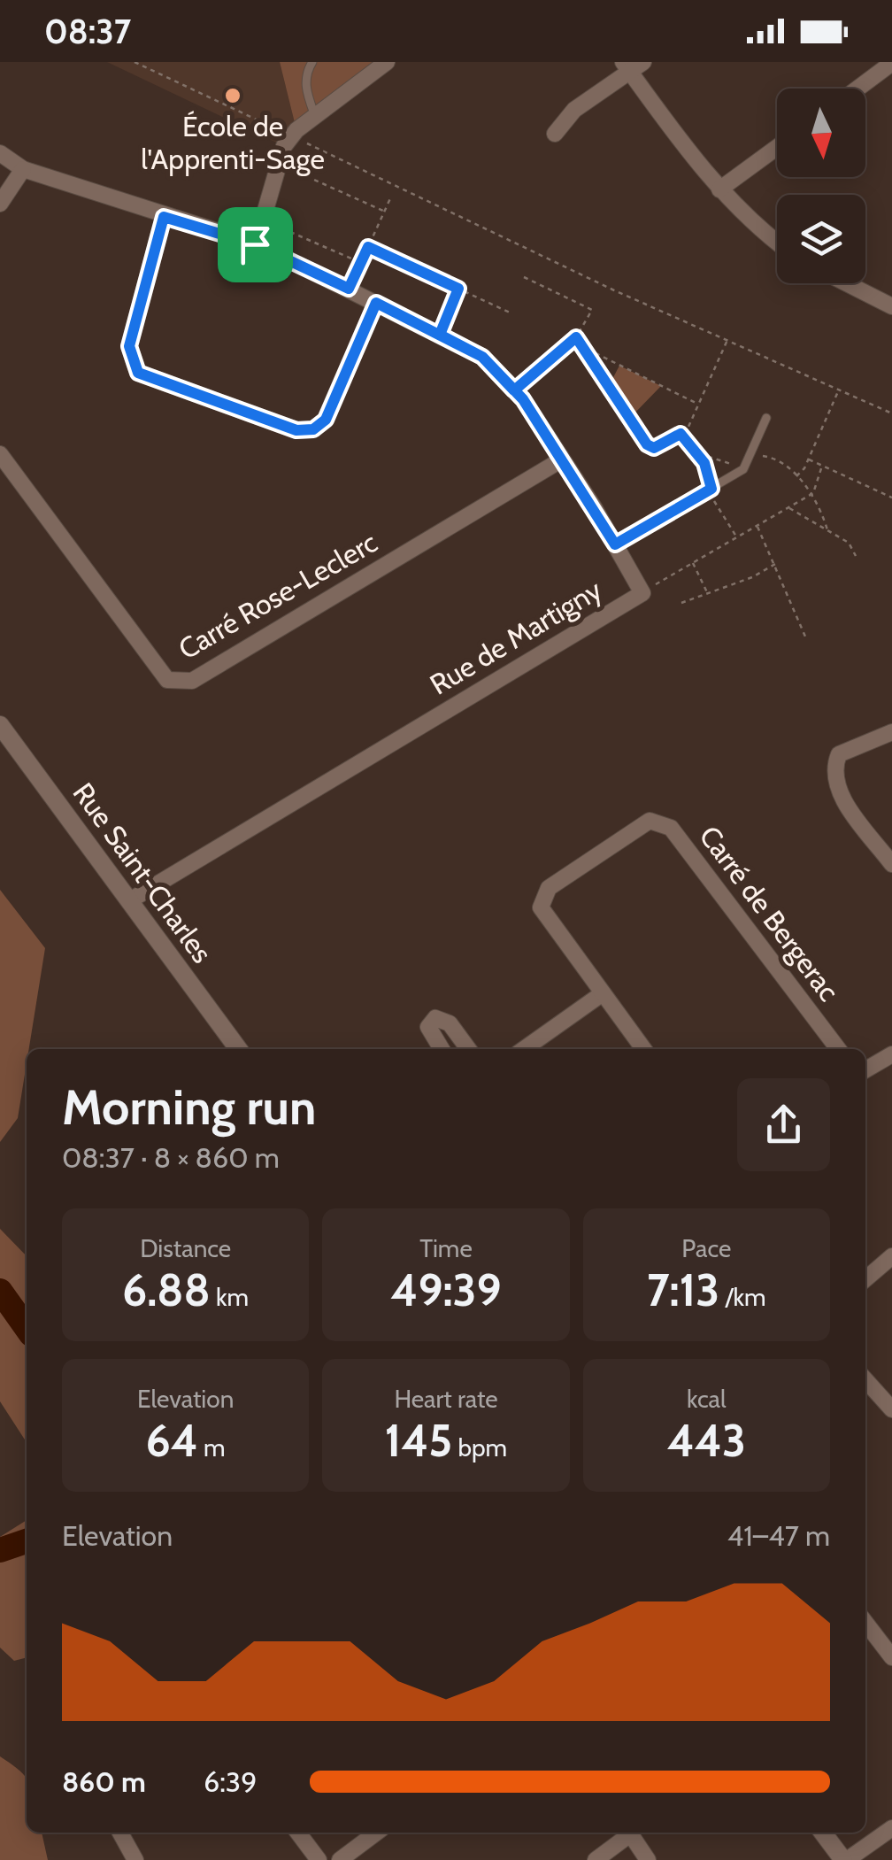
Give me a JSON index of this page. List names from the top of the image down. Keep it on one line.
{"streets":{"street":["Carré Rose-Leclerc","Rue de Martigny","Rue Saint-Charles","Carré de Bergerac"]},"crossings":[["Carré Rose-Leclerc","Rue de Martigny"],["Rue de Martigny","Rue Saint-Charles"]],"places":["École de l'Apprenti-Sage"],"north":"bottom","page":{"status":"08:37","heading":["Morning run","08:37 · 8 × 860 m"],"stats":[["Distance","6.88 km"],["Time","49:39"],["Pace","7:13 /km"],["Elevation","64 m"],["Heart rate","145 bpm"],["kcal","443"]],"chart":["Elevation","41–47 m"],"list":[{"name":"860 m","note":"6:39"}]}}
